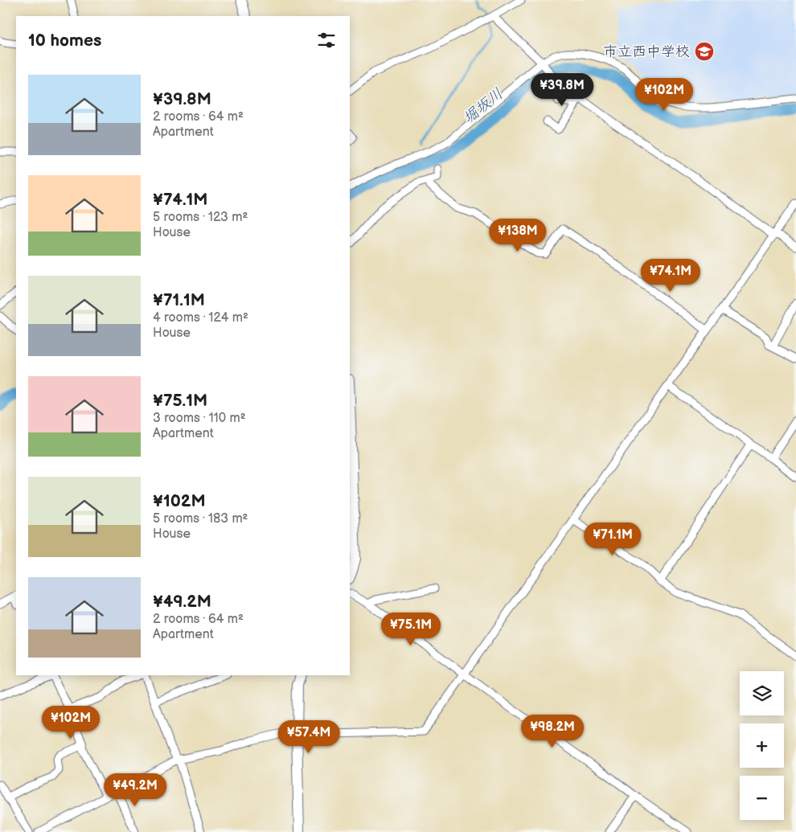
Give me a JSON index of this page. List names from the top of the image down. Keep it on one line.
{"water":["堀坂川"],"places":{"school or university":["市立西中学校"]},"page":{"heading":"10 homes","list":[{"name":"¥39.8M","note":"2 rooms · 64 m² · Apartment"},{"name":"¥74.1M","note":"5 rooms · 123 m² · House"},{"name":"¥71.1M","note":"4 rooms · 124 m² · House"},{"name":"¥75.1M","note":"3 rooms · 110 m² · Apartment"},{"name":"¥102M","note":"5 rooms · 183 m² · House"},{"name":"¥49.2M","note":"2 rooms · 64 m² · Apartment"}],"price":["¥39.8M","¥102M","¥138M","¥74.1M","¥71.1M","¥75.1M","¥102M","¥98.2M","¥57.4M","¥49.2M"],"map_buttons":["+","−"]}}
